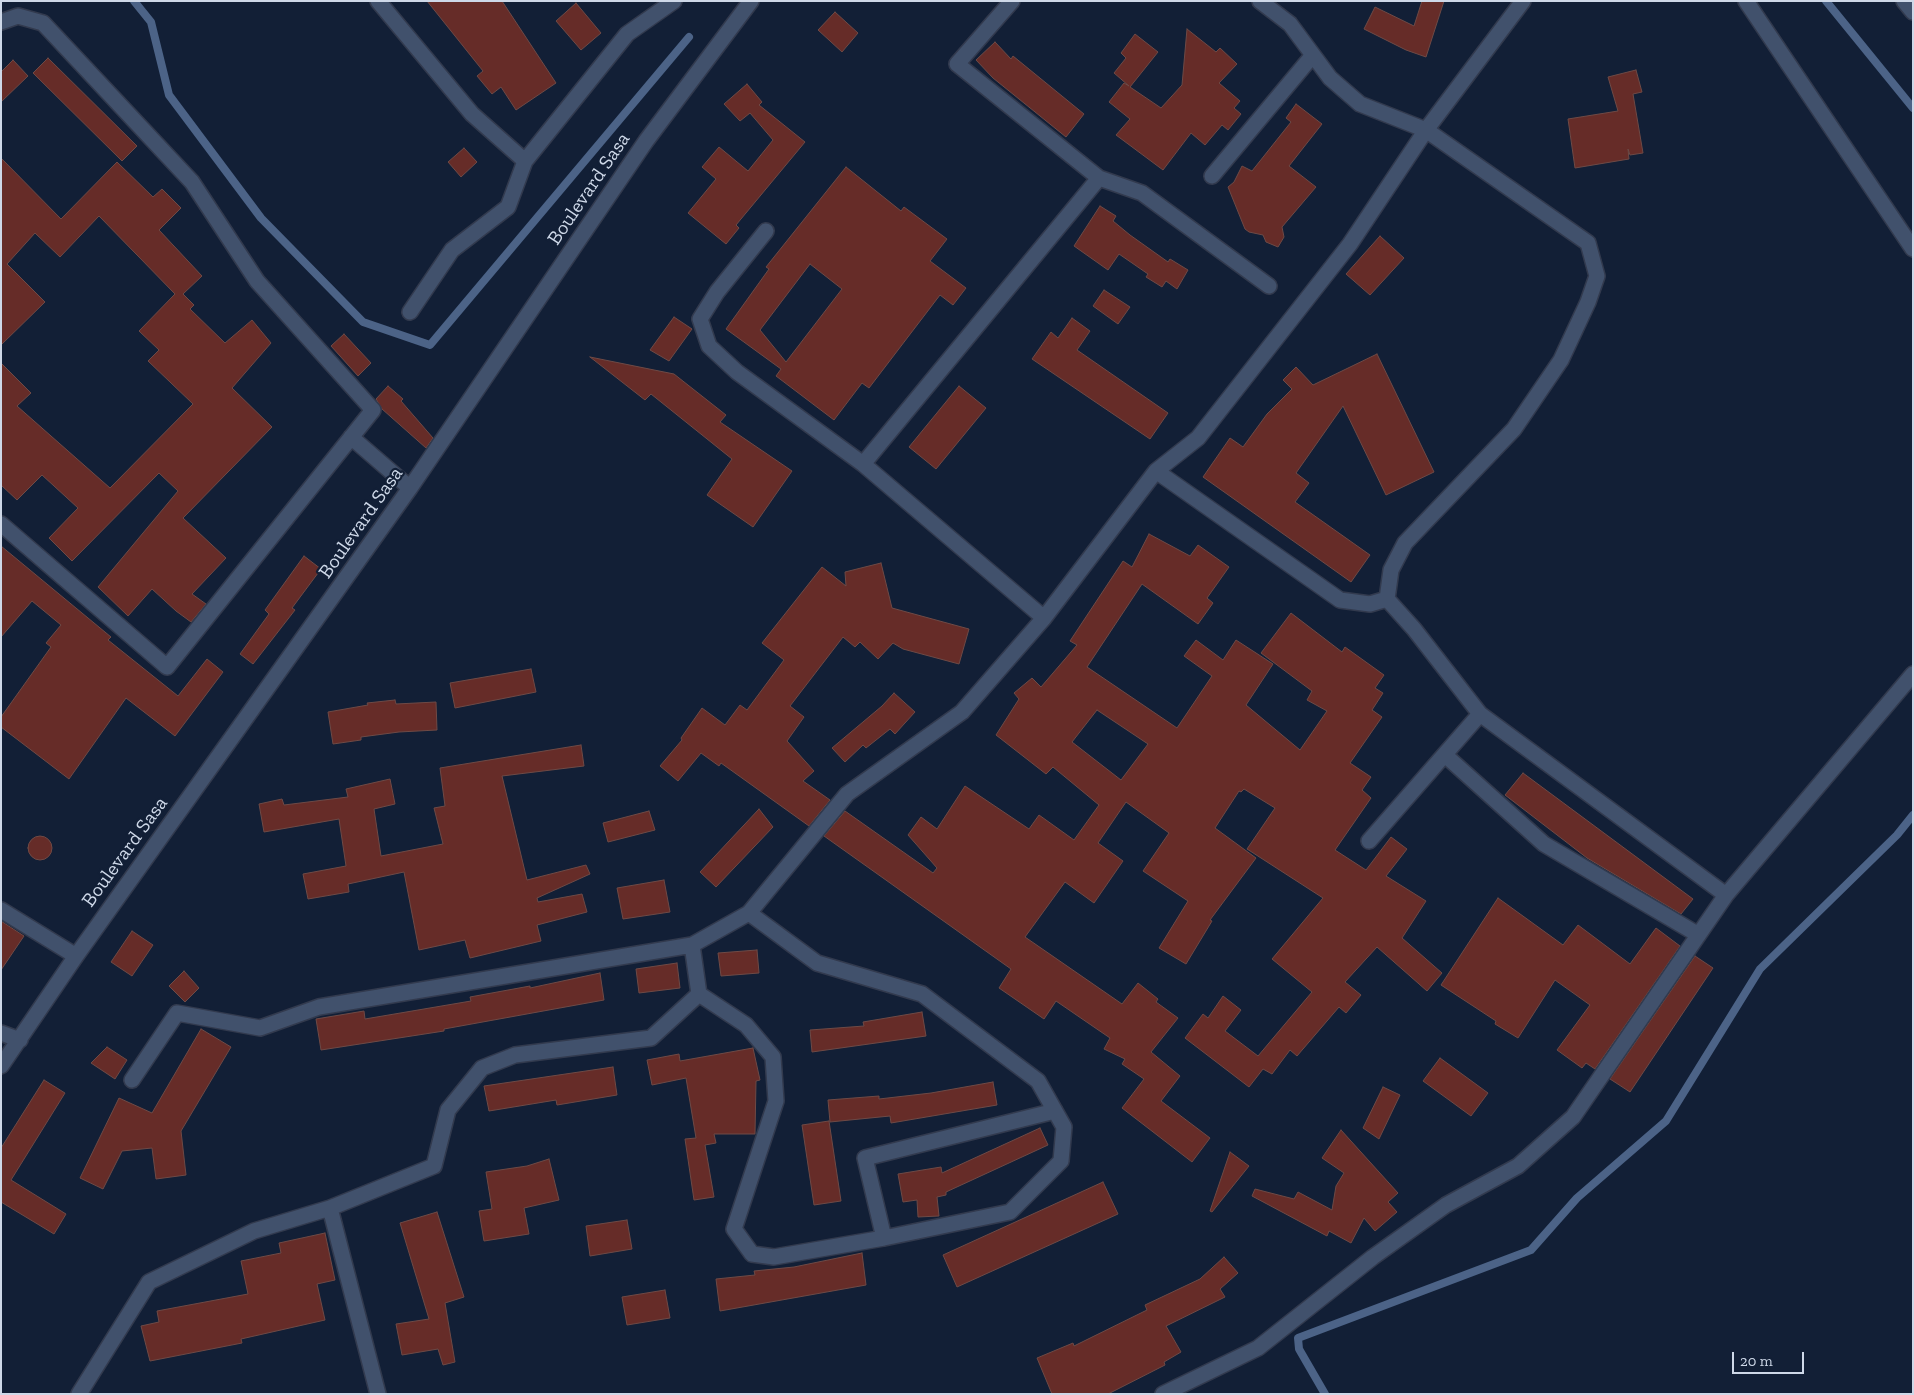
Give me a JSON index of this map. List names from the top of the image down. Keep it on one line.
{"streets":{"street":["Boulevard Sasa"]},"scale_bar":"20 m"}
